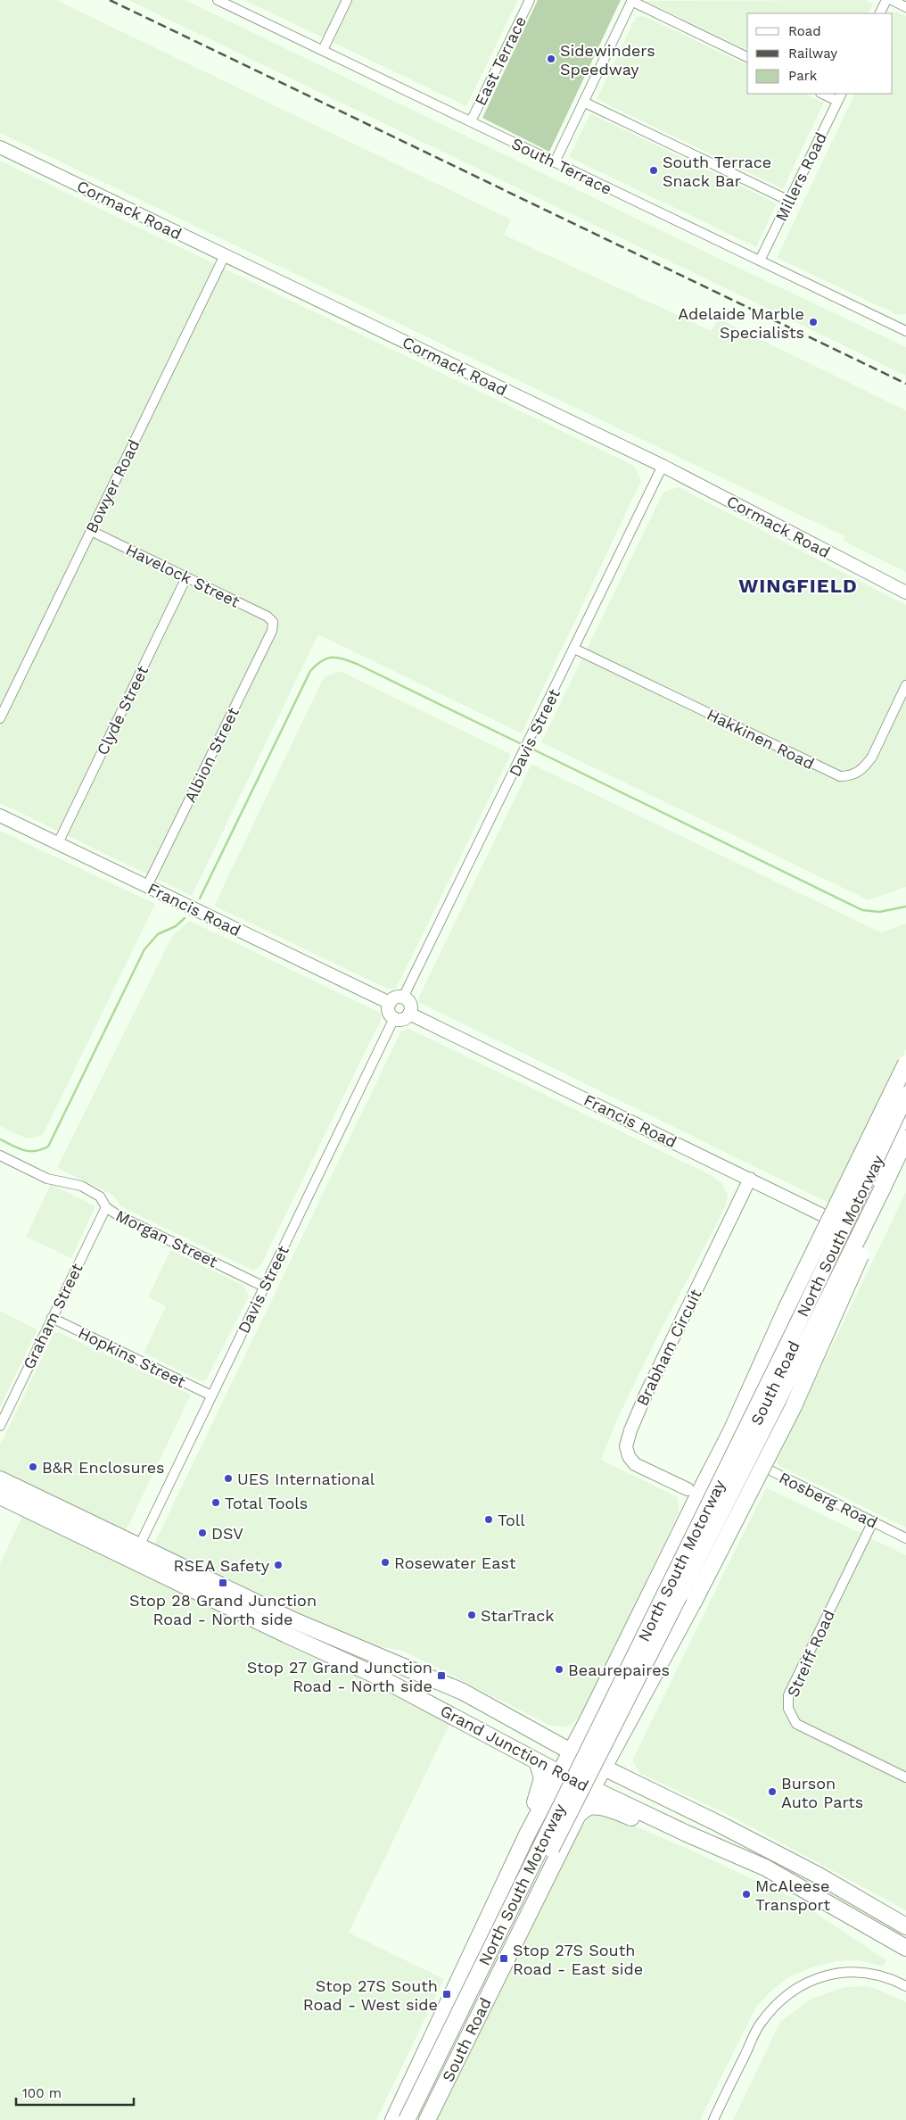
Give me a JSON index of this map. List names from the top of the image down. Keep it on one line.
{"streets":{"highway":["North South Motorway","South Road","Grand Junction Road"],"street":["East Terrace","South Terrace","Millers Road","Cormack Road","Bowyer Road","Havelock Street","Clyde Street","Davis Street","Hakkinen Road","Albion Street","Francis Road","Morgan Street","Graham Street","Brabham Circuit","Hopkins Street","Rosberg Road","Streiff Road"]},"crossings":[["East Terrace","South Terrace"],["South Terrace","Millers Road"],["Cormack Road","Bowyer Road"],["Cormack Road","Davis Street"],["Bowyer Road","Havelock Street"],["Havelock Street","Clyde Street"],["Havelock Street","Albion Street"],["Clyde Street","Francis Road"],["Davis Street","Hakkinen Road"],["Davis Street","Francis Road"],["Davis Street","Morgan Street"],["Davis Street","Hopkins Street"],["Davis Street","Grand Junction Road"],["Albion Street","Francis Road"],["Francis Road","Brabham Circuit"],["Francis Road","South Road"],["North South Motorway","South Road"],["Morgan Street","Graham Street"],["Graham Street","Hopkins Street"],["South Road","Rosberg Road"],["South Road","Grand Junction Road"],["Rosberg Road","Streiff Road"]],"districts":["WINGFIELD"],"places":{"other":["Sidewinders Speedway","South Terrace Snack Bar","Adelaide Marble Specialists","B&R Enclosures","UES International","Total Tools","Toll","DSV","Rosewater East","RSEA Safety","StarTrack","Beaurepaires","Burson Auto Parts","McAleese Transport"],"transit":["Stop 28 Grand Junction Road - North side","Stop 27 Grand Junction Road - North side","Stop 27S South Road - East side","Stop 27S South Road - West side"]},"legend":["Road","Railway","Park"],"scale_bar":"100 m"}
